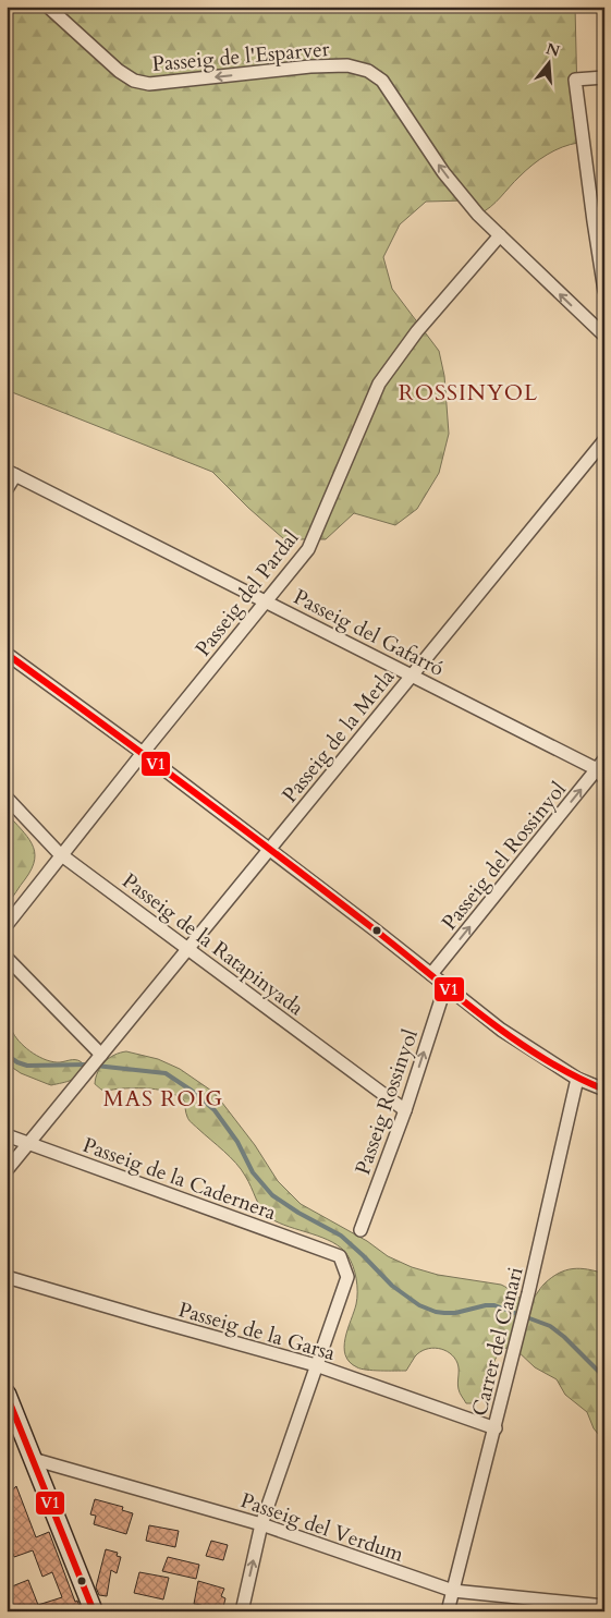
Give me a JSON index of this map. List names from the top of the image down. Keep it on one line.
{"streets":{"street":["Passeig de l'Esparver","Passeig del Pardal","Passeig del Gafarró","Passeig de la Merla","Passeig del Rossinyol","Passeig de la Ratapinyada","Passeig Rossinyol","Passeig de la Cadernera","Passeig de la Garsa","Carrer del Canari","Passeig del Verdum"]},"crossings":[["Passeig de l'Esparver","Passeig del Pardal"],["Passeig del Pardal","Passeig del Gafarró"],["Passeig del Pardal","Passeig de la Ratapinyada"],["Passeig del Gafarró","Passeig de la Merla"],["Passeig del Gafarró","Passeig del Rossinyol"],["Passeig de la Merla","Passeig de la Ratapinyada"],["Passeig de la Merla","Passeig de la Cadernera"],["Passeig de la Ratapinyada","Passeig Rossinyol"],["Passeig de la Cadernera","Passeig de la Garsa"],["Passeig de la Garsa","Carrer del Canari"],["Carrer del Canari","Passeig del Verdum"]],"one_way":["Passeig de l'Esparver","Passeig del Rossinyol","Passeig Rossinyol"],"districts":["ROSSINYOL","MAS ROIG"],"lines":["transit line V1"],"north":"top"}
